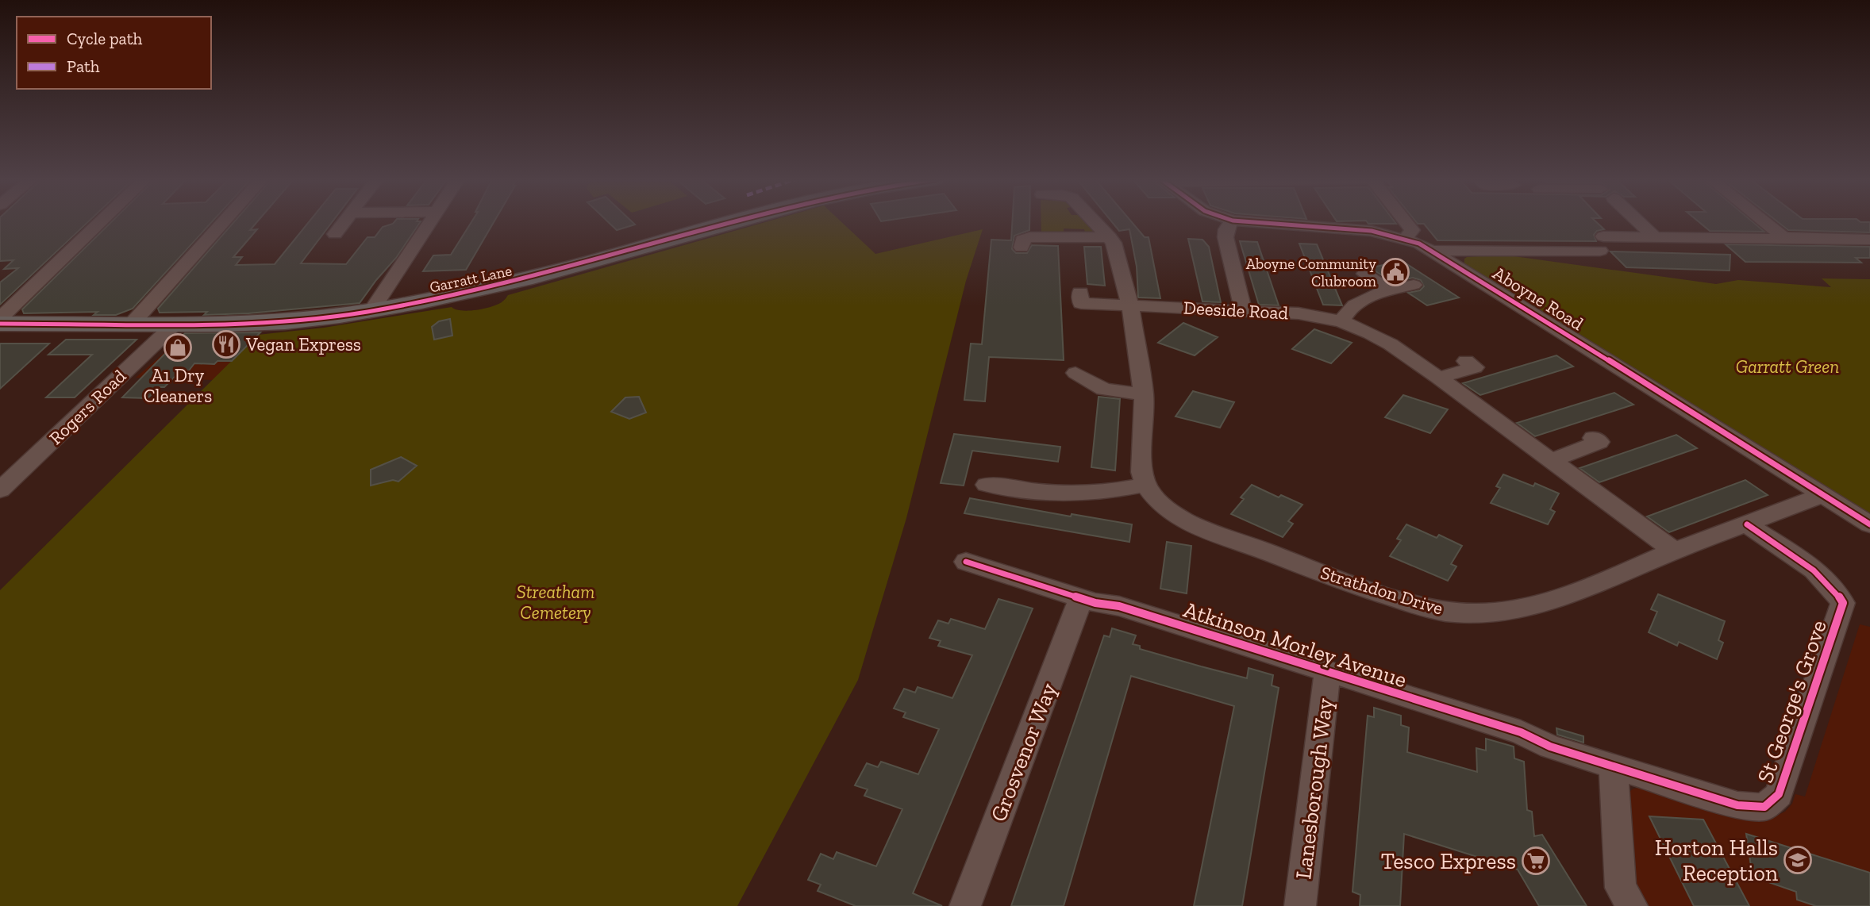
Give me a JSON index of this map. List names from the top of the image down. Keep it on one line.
{"streets":{"main road":["Garratt Lane"],"street":["Aboyne Road","Deeside Road","Rogers Road","Strathdon Drive","Atkinson Morley Avenue","St George's Grove","Grosvenor Way","Lanesborough Way"]},"crossings":[["Garratt Lane","Rogers Road"],["Aboyne Road","Strathdon Drive"],["Deeside Road","Strathdon Drive"],["Strathdon Drive","St George's Grove"],["Atkinson Morley Avenue","St George's Grove"],["Atkinson Morley Avenue","Grosvenor Way"],["Atkinson Morley Avenue","Lanesborough Way"]],"parks":["Garratt Green","Streatham Cemetery"],"places":{"public building":["Aboyne Community Clubroom"],"restaurant":["Vegan Express"],"shop":["A1 Dry Cleaners"],"school or university":["Horton Halls Reception"],"supermarket":["Tesco Express"]},"legend":["Cycle path","Path"]}
